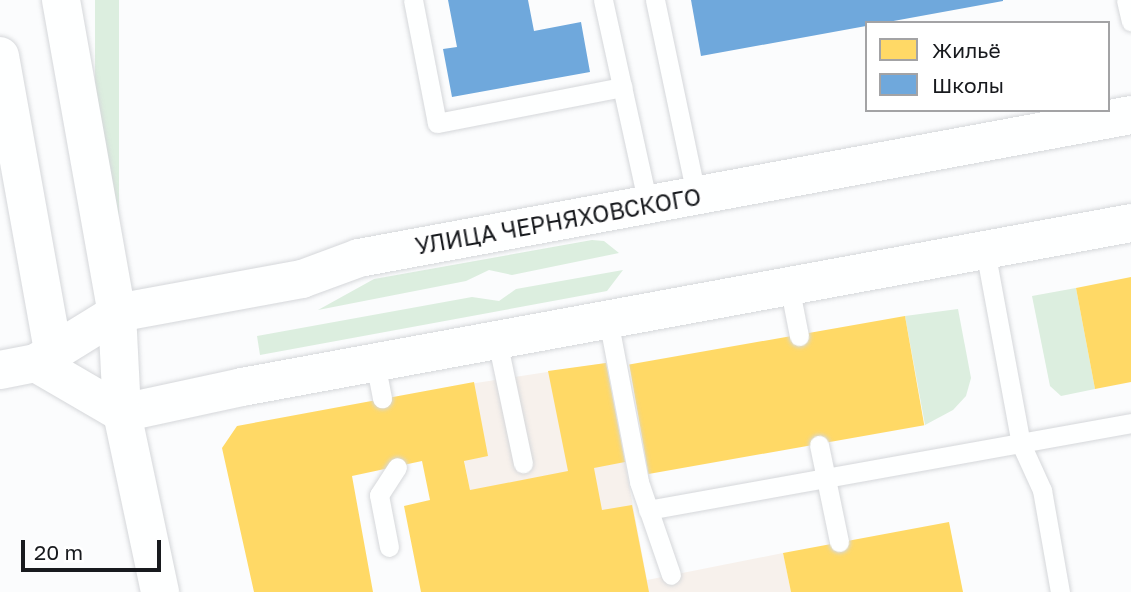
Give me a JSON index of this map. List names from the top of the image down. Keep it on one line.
{"streets":{"street":["УЛИЦА ЧЕРНЯХОВСКОГО"]},"legend":["Жильё","Школы"],"scale_bar":"20 m"}
